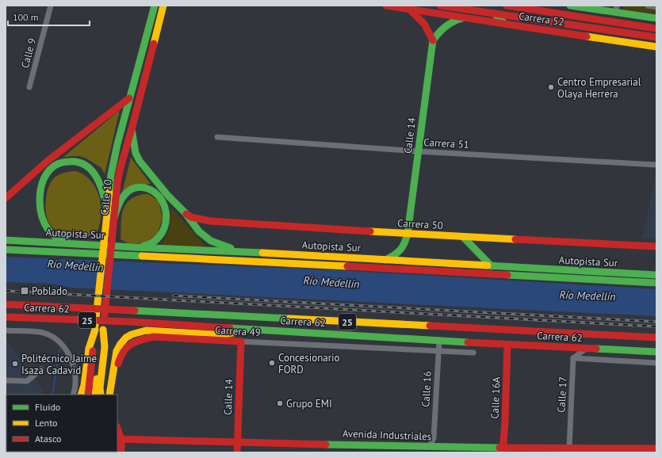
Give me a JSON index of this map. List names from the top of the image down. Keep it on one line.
{"streets":{"main road":["Carrera 52","Calle 14","Calle 10","Carrera 50","Autopista Sur","Carrera 62","25","Carrera 49","Calle 16A","Avenida Industriales"],"street":["Calle 9","Carrera 51","Calle 16","Calle 17"]},"crossings":[["Calle 14","Carrera 51"],["Calle 14","Carrera 50"],["Calle 14","Autopista Sur"],["Calle 14","Carrera 49"],["Calle 14","Avenida Industriales"],["Carrera 62","Calle 16"],["Carrera 62","Calle 16A"],["Carrera 49","Calle 16"],["Calle 16","Avenida Industriales"],["Calle 17","Avenida Industriales"],["Calle 16A","Avenida Industriales"]],"water":["Río Medellín"],"places":{"other":["Centro Empresarial Olaya Herrera","Concesionario FORD","Politécnico Jaime Isaza Cadavid","Grupo EMI"],"transit":["Poblado"]},"legend":["Fluido","Lento","Atasco"],"scale_bar":"100 m"}
